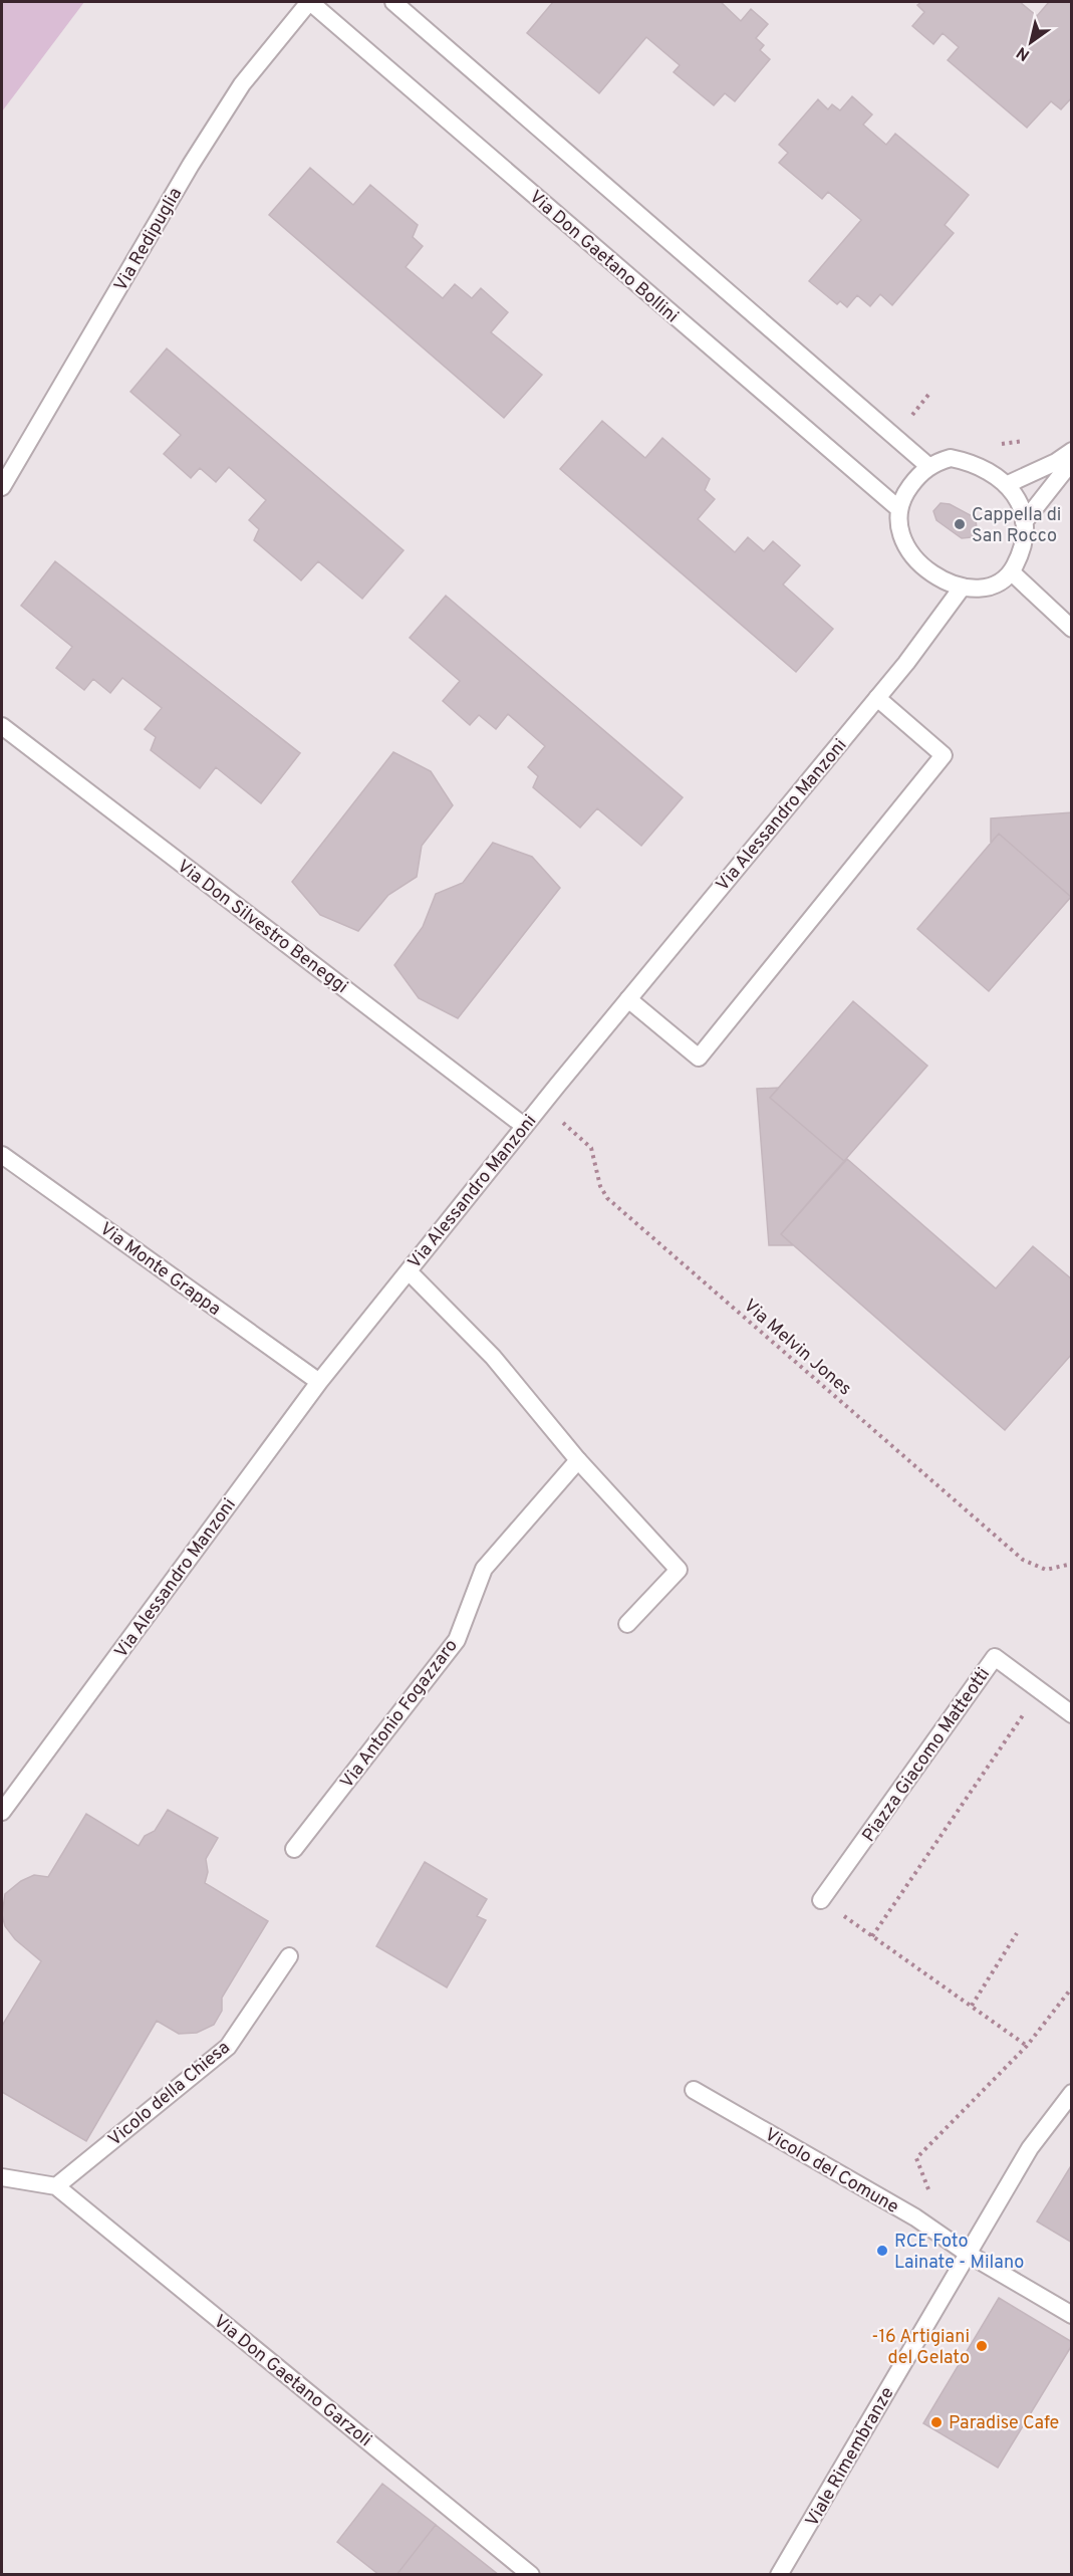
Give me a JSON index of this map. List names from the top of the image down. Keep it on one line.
{"streets":{"street":["Via Redipuglia","Via Don Gaetano Bollini","Via Alessandro Manzoni","Via Don Silvestro Beneggi","Via Monte Grappa","Via Antonio Fogazzaro","Piazza Giacomo Matteotti","Vicolo della Chiesa","Vicolo del Comune","Via Don Gaetano Garzoli","Viale Rimembranze"],"path":["Via Melvin Jones"]},"crossings":[["Via Redipuglia","Via Don Gaetano Bollini"],["Via Don Gaetano Bollini","Via Alessandro Manzoni"],["Via Alessandro Manzoni","Via Don Silvestro Beneggi"],["Via Alessandro Manzoni","Via Monte Grappa"],["Via Alessandro Manzoni","Via Melvin Jones"],["Vicolo della Chiesa","Via Don Gaetano Garzoli"],["Vicolo del Comune","Viale Rimembranze"]],"places":["Cappella di San Rocco","RCE Foto Lainate - Milano","-16 Artigiani del Gelato","Paradise Cafe"],"north":"bottom left"}
